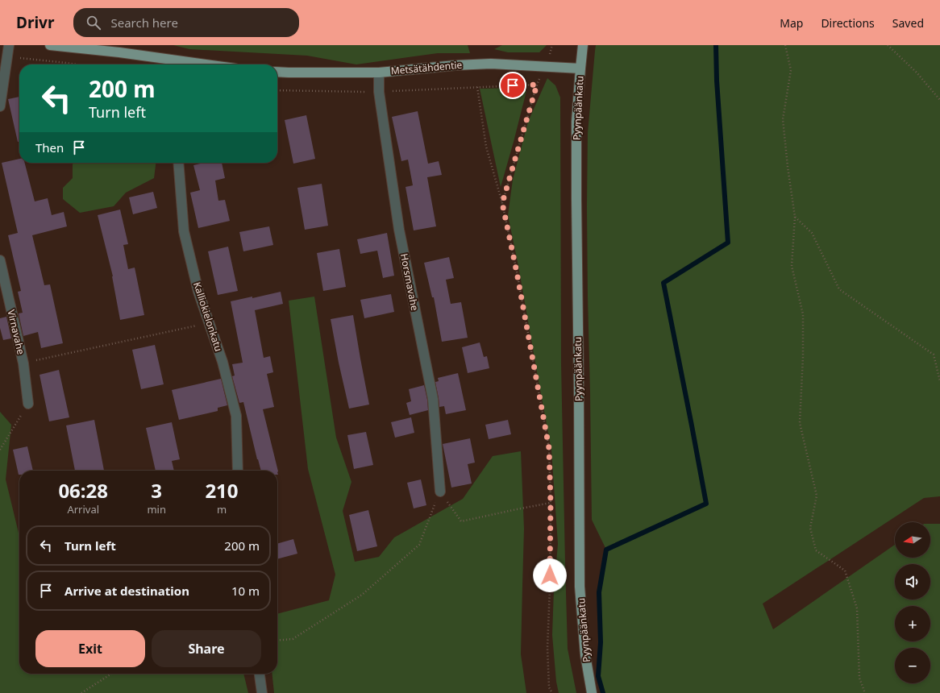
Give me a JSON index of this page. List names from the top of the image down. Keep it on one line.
{"streets":{"main road":["Metsätähdentie","Pyynpäänkatu"],"street":["Horsmavahe","Kalliokielonkatu","Virnavahe"]},"crossings":[["Metsätähdentie","Pyynpäänkatu"],["Metsätähdentie","Horsmavahe"]],"north":"left","page":{"header":"Drivr","search":"Search here","nav":["Map","Directions","Saved"],"turn":["200 m","Turn left"],"then":"Then","eta":["06:28","Arrival","3","min","210","m"],"map_buttons":["+","−"],"list":[{"name":"Turn left","value":"200 m"},{"name":"Arrive at destination","value":"10 m"}],"buttons":["Exit","Share"]}}
